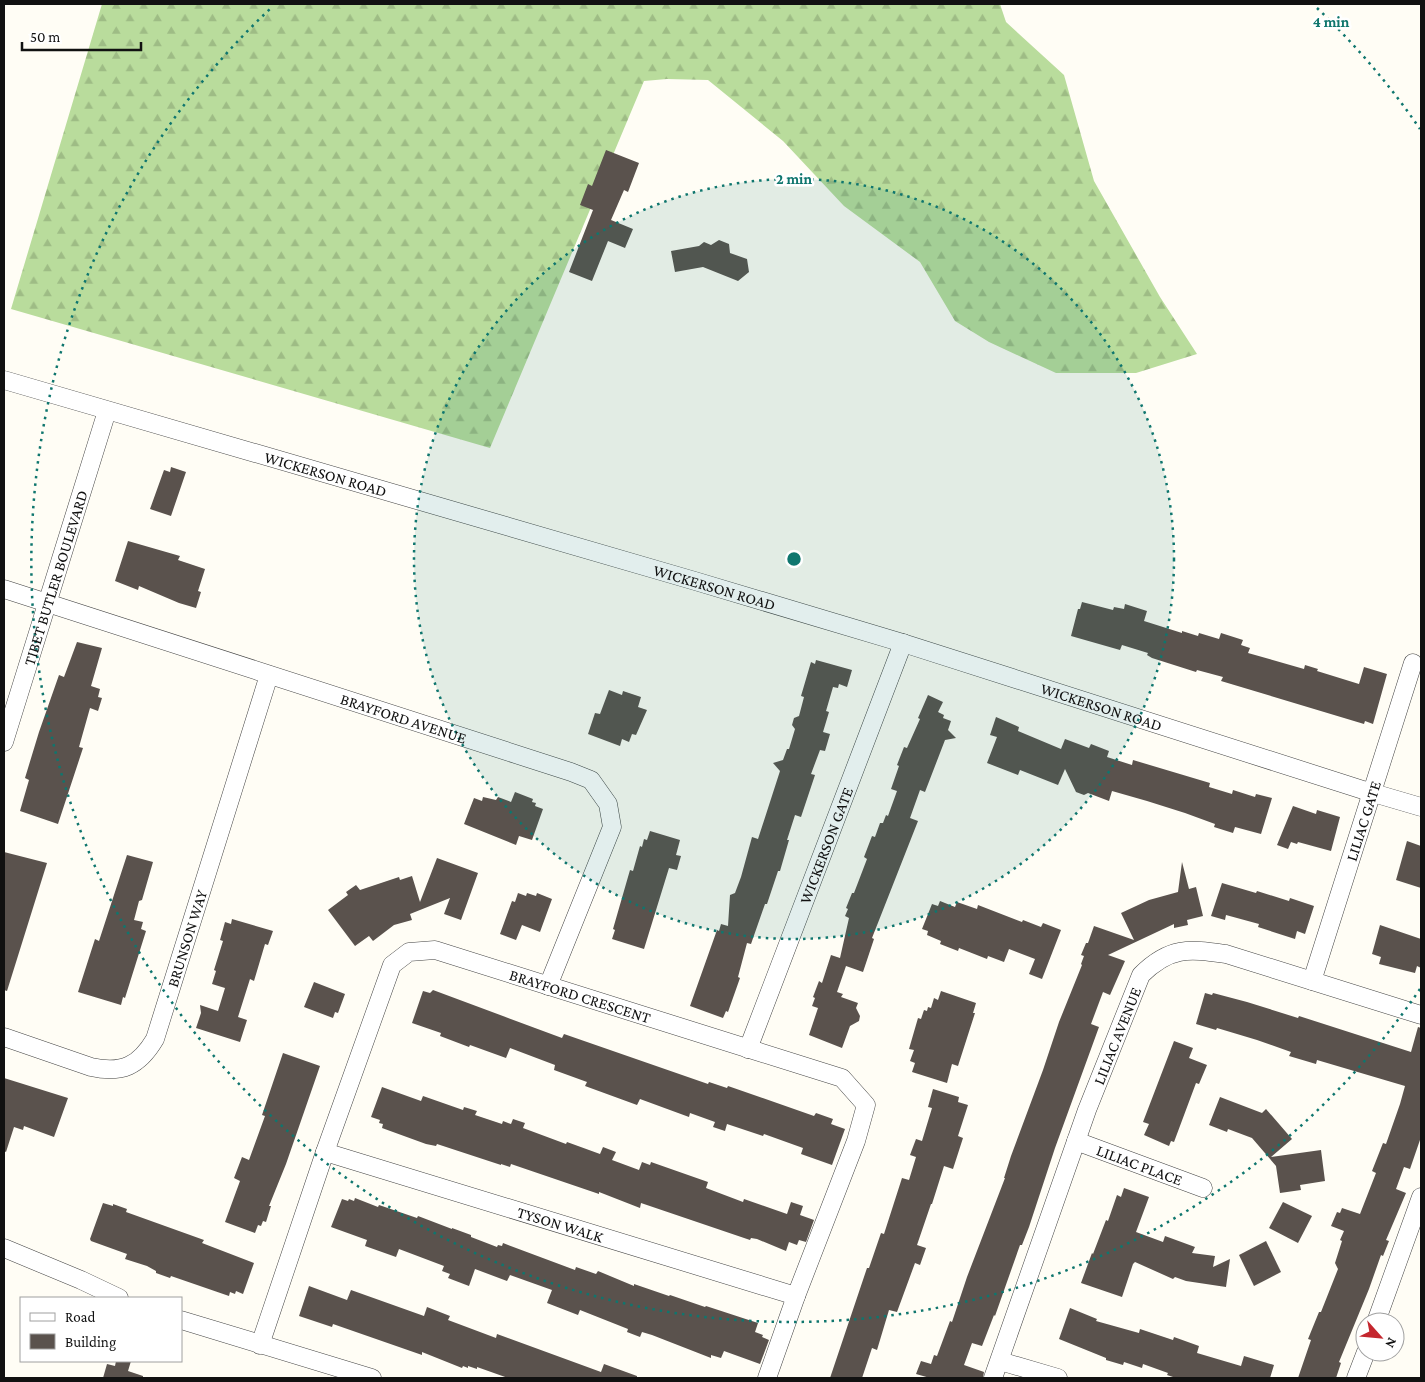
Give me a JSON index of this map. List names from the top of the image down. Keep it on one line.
{"streets":{"street":["WICKERSON ROAD","TIBET BUTLER BOULEVARD","BRAYFORD AVENUE","LILIAC GATE","WICKERSON GATE","BRUNSON WAY","BRAYFORD CRESCENT","LILIAC AVENUE","LILIAC PLACE","TYSON WALK"]},"crossings":[["WICKERSON ROAD","TIBET BUTLER BOULEVARD"],["WICKERSON ROAD","LILIAC GATE"],["WICKERSON ROAD","WICKERSON GATE"],["TIBET BUTLER BOULEVARD","BRAYFORD AVENUE"],["BRAYFORD AVENUE","BRUNSON WAY"],["BRAYFORD AVENUE","BRAYFORD CRESCENT"],["LILIAC GATE","LILIAC AVENUE"],["WICKERSON GATE","BRAYFORD CRESCENT"],["BRAYFORD CRESCENT","TYSON WALK"],["LILIAC AVENUE","LILIAC PLACE"]],"legend":["Road","Building"],"scale_bar":"50 m","north":"bottom right","rings":["4 min","2 min"]}
